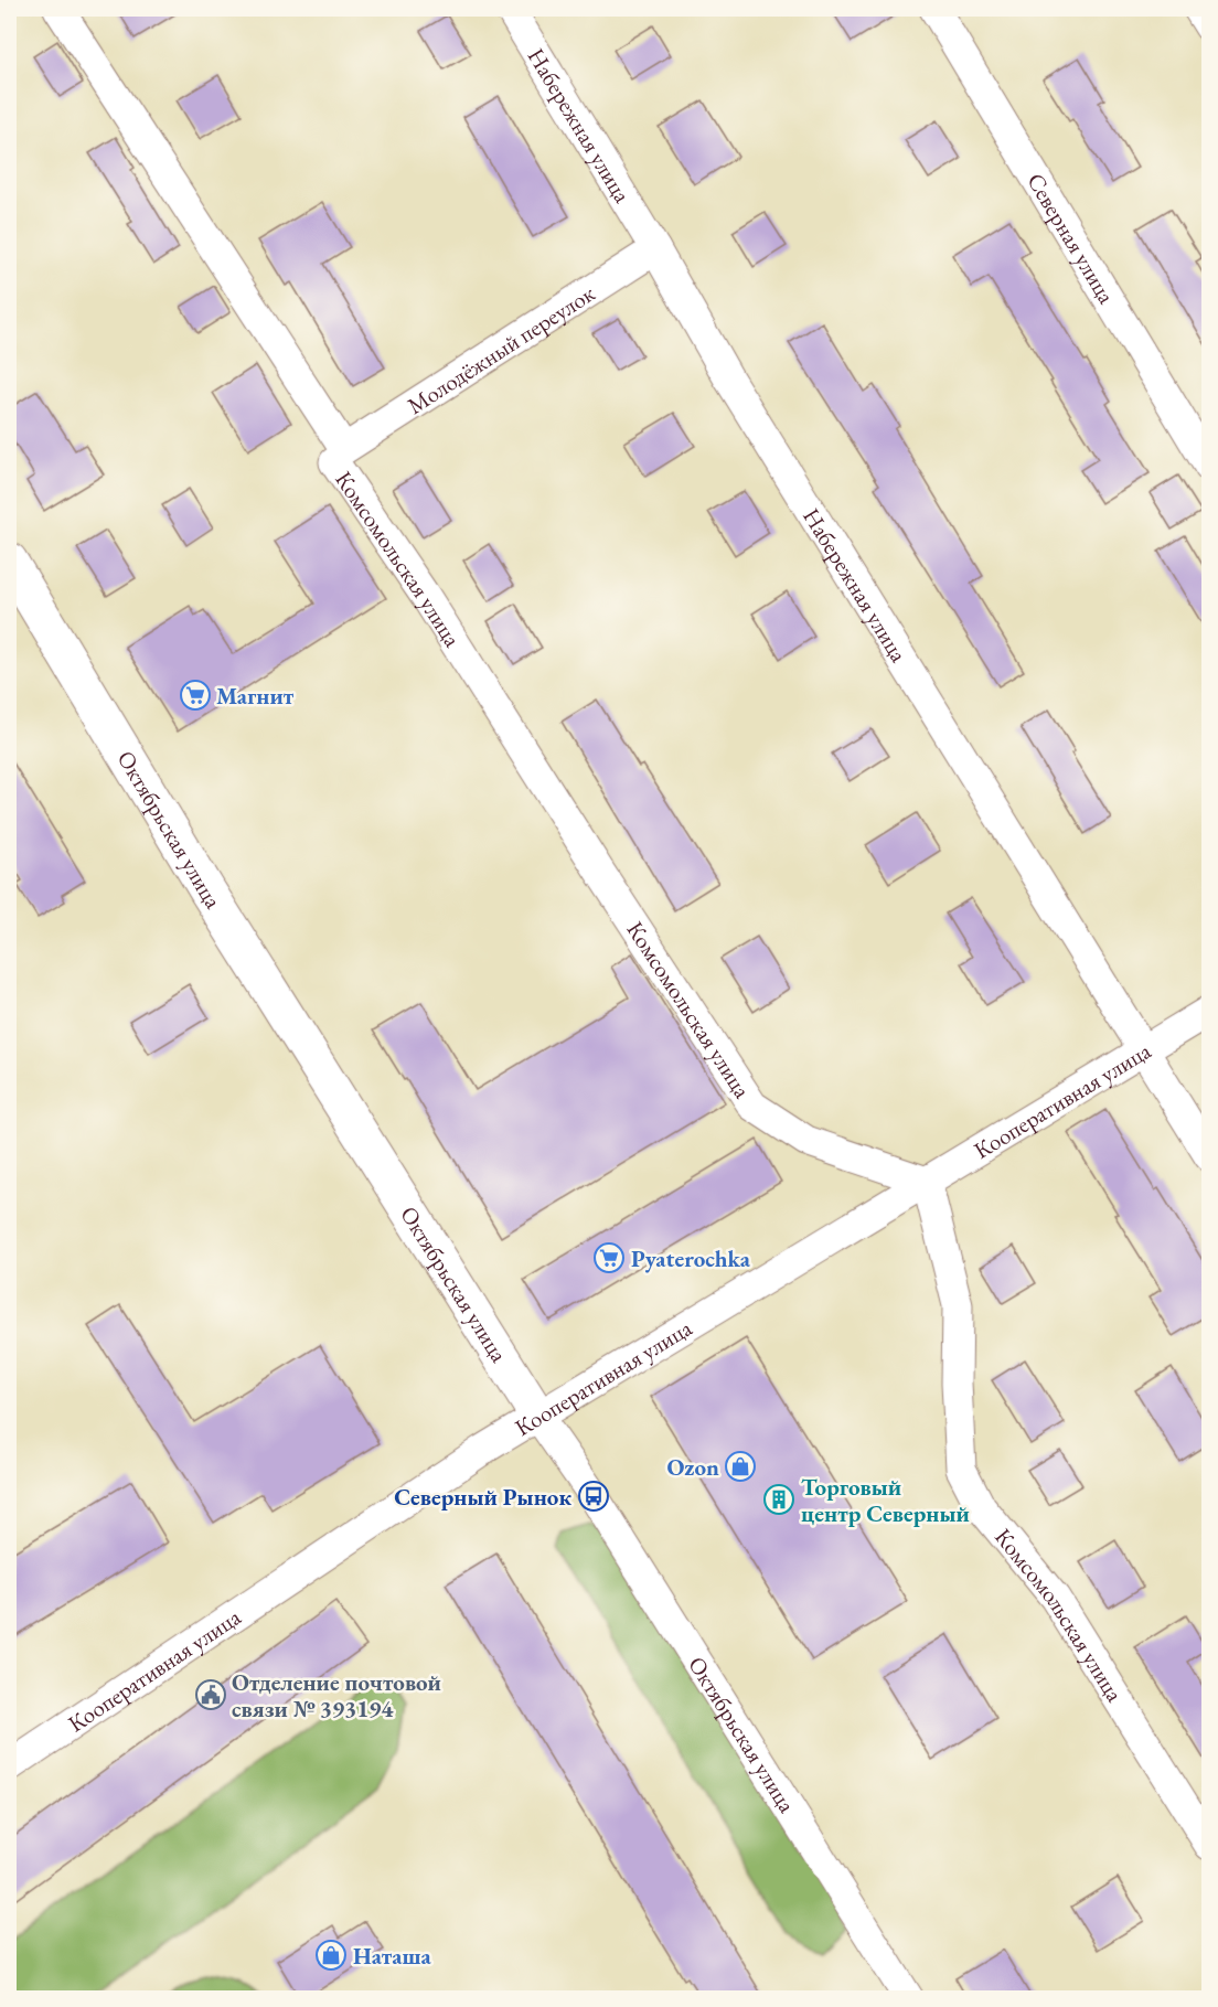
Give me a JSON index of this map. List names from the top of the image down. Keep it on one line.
{"streets":{"street":["Набережная улица","Северная улица","Молодёжный переулок","Комсомольская улица","Октябрьская улица","Кооперативная улица"]},"crossings":[["Набережная улица","Молодёжный переулок"],["Набережная улица","Кооперативная улица"],["Молодёжный переулок","Комсомольская улица"],["Комсомольская улица","Кооперативная улица"],["Октябрьская улица","Кооперативная улица"]],"places":{"supermarket":["Магнит","Pyaterochka"],"shop":["Ozon","Наташа"],"bus stop":["Северный Рынок"],"building":["Торговый центр Северный"],"public building":["Отделение почтовой связи № 393194"]}}
